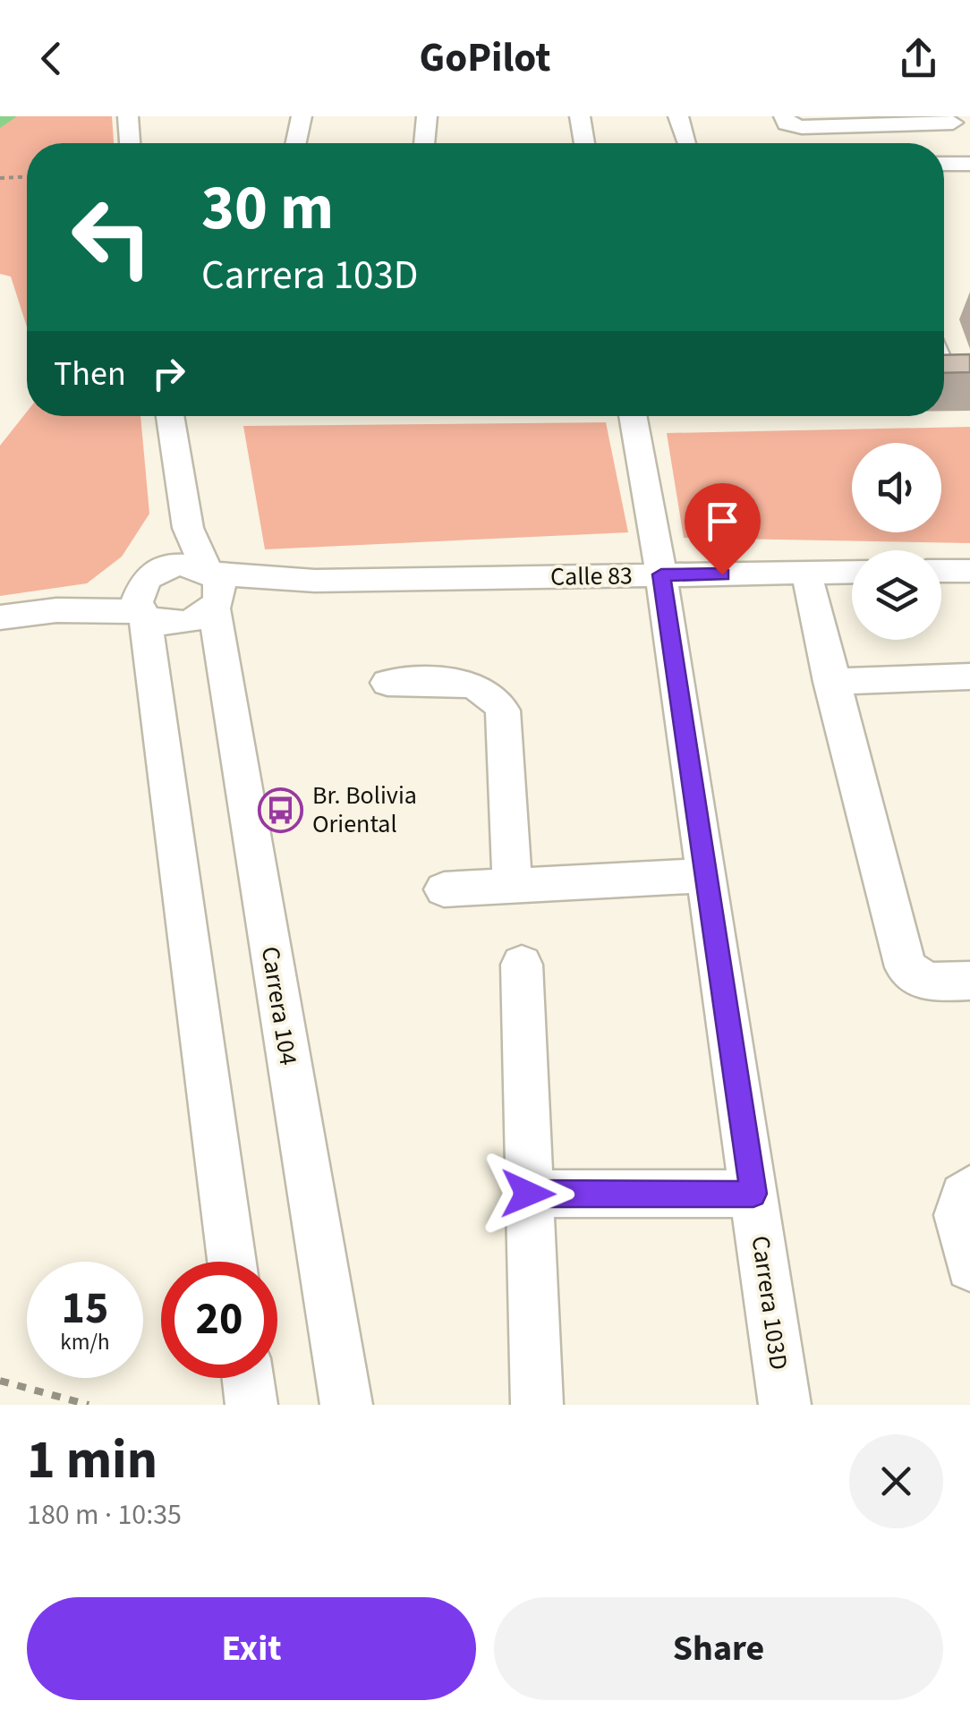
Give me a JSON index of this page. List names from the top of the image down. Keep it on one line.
{"streets":{"street":["Calle 83","Carrera 104","Carrera 103D"]},"crossings":[["Calle 83","Carrera 104"],["Calle 83","Carrera 103D"]],"places":{"bus stop":["Br. Bolivia Oriental"]},"page":{"header":"GoPilot","turn":["30 m","Carrera 103D"],"then":"Then","speed":"15 km/h","limit":"20","heading":["1 min","180 m · 10:35"],"buttons":["Exit","Share"]}}
